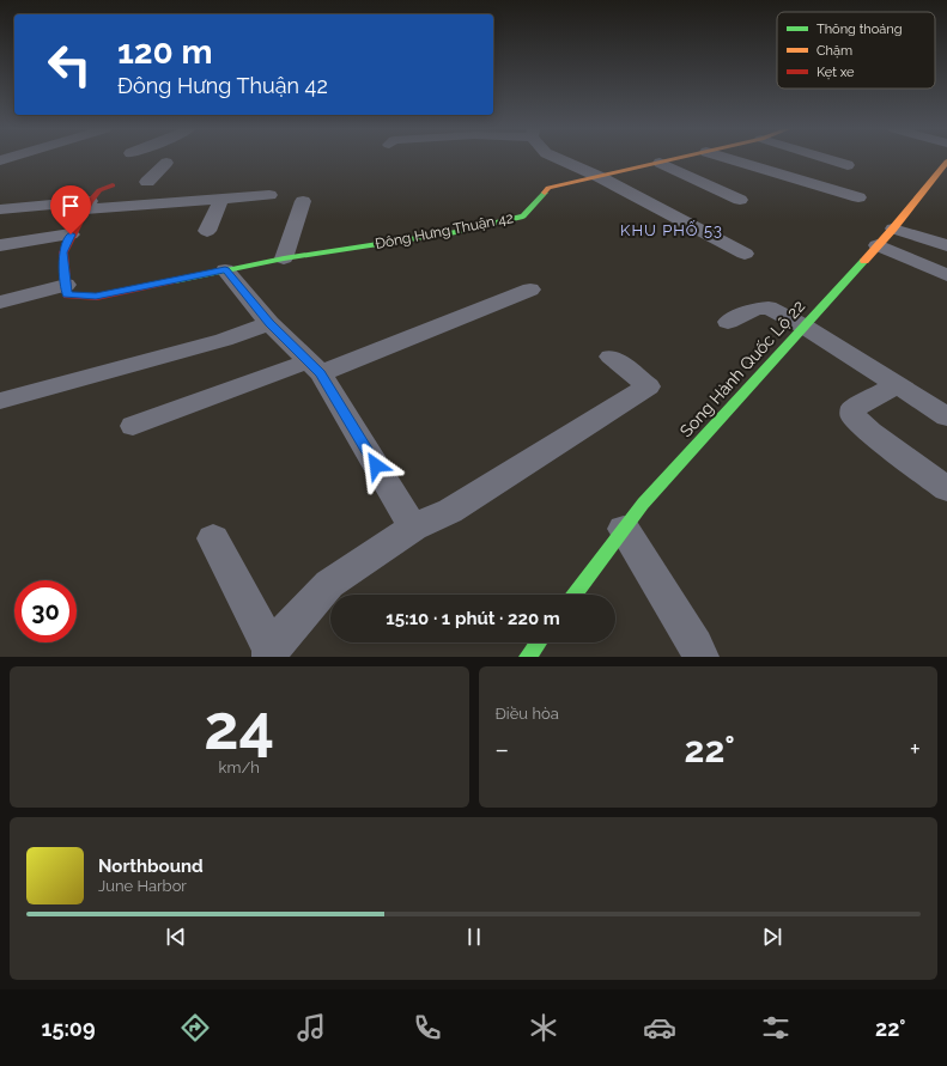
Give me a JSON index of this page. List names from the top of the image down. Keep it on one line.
{"streets":{"street":["Đông Hưng Thuận 42","Song Hành Quốc Lộ 22"]},"districts":["KHU PHỐ 53"],"legend":["Thông thoáng","Chậm","Kẹt xe"],"page":{"turn":["120 m","Đông Hưng Thuận 42"],"limit":"30","trip":"15:10 · 1 phút · 220 m","tile":[["24","km/h"],"Điều hòa"],"heat":["−","22°","+"],"song":["Northbound","June Harbor"],"tabs":["15:09","22°"]}}
